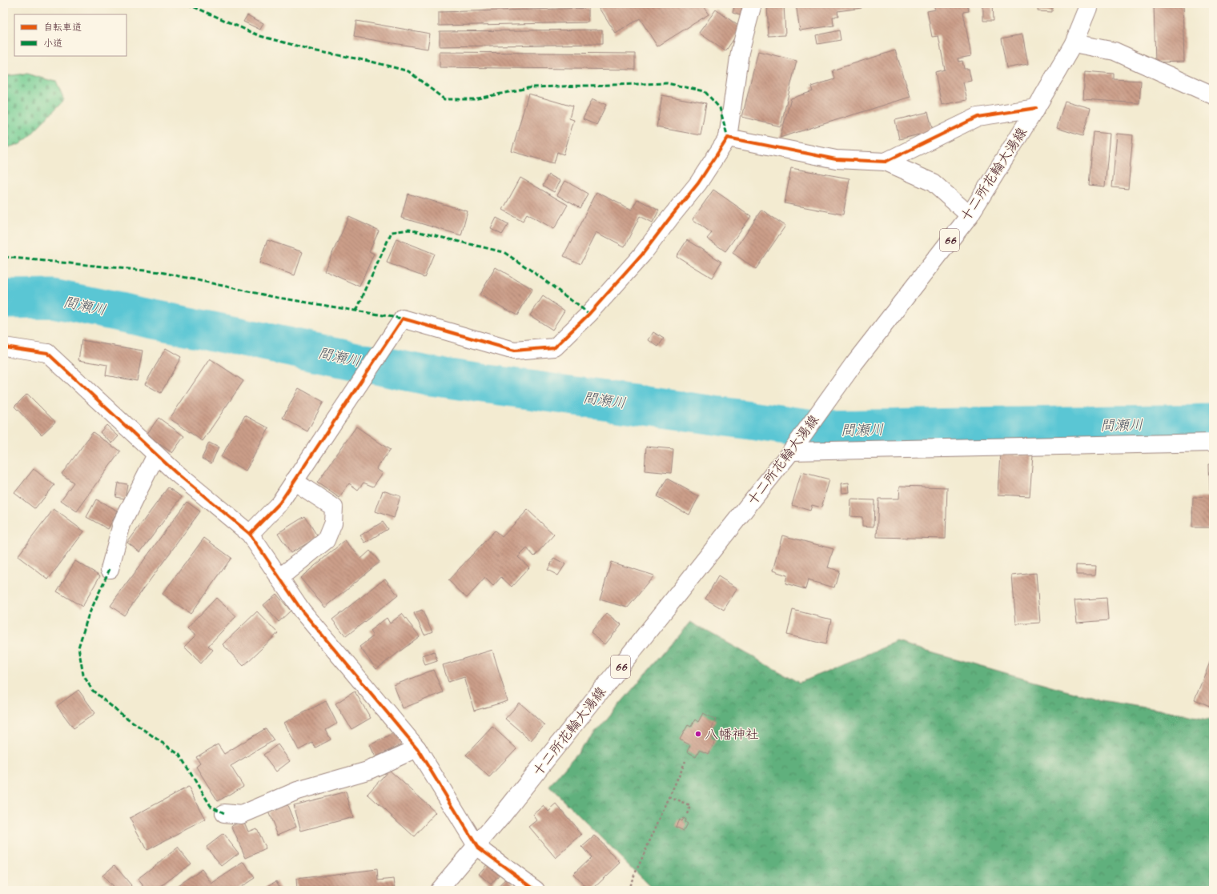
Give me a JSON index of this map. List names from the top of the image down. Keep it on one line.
{"streets":{"street":["十二所花輪大湯線","66"]},"water":["間瀬川"],"places":["八幡神社"],"legend":["自転車道","小道"]}
